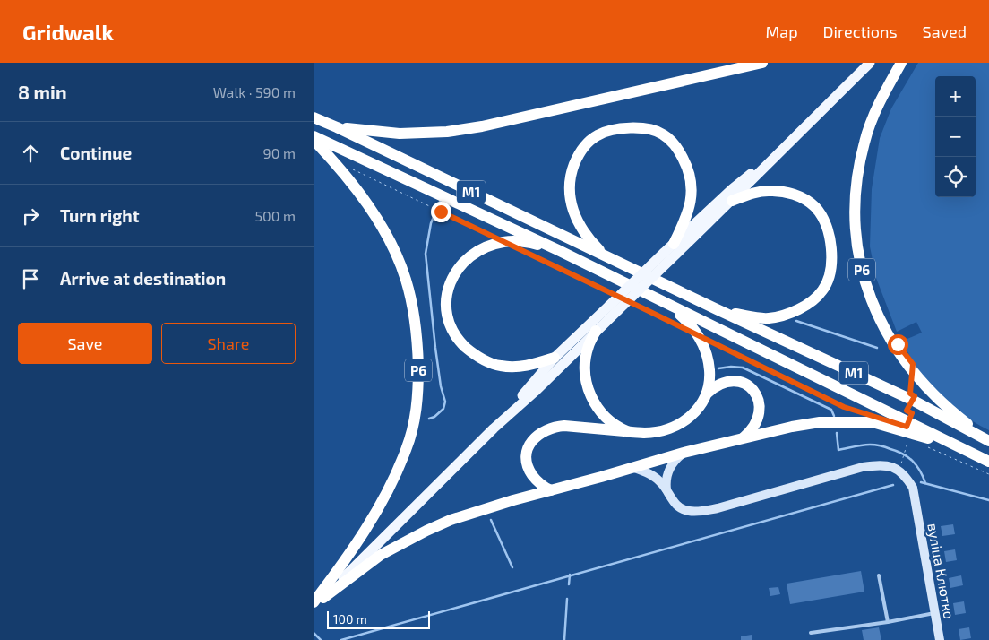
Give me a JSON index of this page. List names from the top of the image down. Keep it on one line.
{"streets":{"highway":["М1","Р6"],"street":["вуліца Клютко"]},"crossings":[["М1","Р6"],["Р6","вуліца Клютко"]],"scale_bar":"100 m","page":{"header":"Gridwalk","nav":["Map","Directions","Saved"],"heading":["8 min","Walk · 590 m"],"map_buttons":["+","−"],"list":[["Continue","90 m"],["Turn right","500 m"],"Arrive at destination"],"buttons":["Save","Share"],"scale":"100 m"}}
